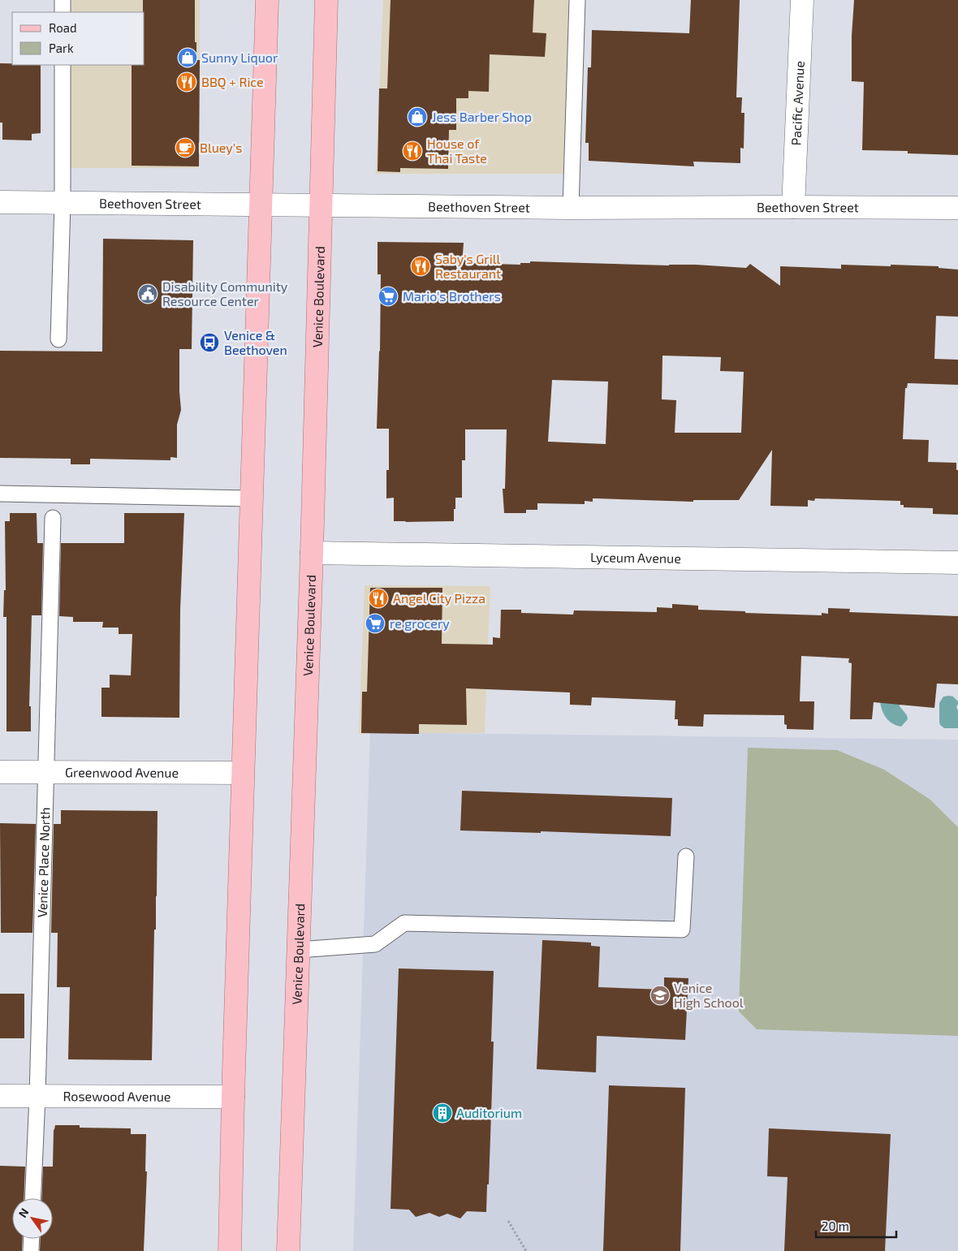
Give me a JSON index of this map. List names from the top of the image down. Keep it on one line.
{"streets":{"main road":["Venice Boulevard"],"street":["Pacific Avenue","Beethoven Street","Lyceum Avenue","Greenwood Avenue","Rosewood Avenue"],"lane":["Venice Place North"]},"crossings":[["Pacific Avenue","Beethoven Street"],["Beethoven Street","Venice Boulevard"],["Venice Boulevard","Lyceum Avenue"],["Greenwood Avenue","Venice Place North"],["Venice Place North","Rosewood Avenue"]],"places":{"shop":["Sunny Liquor","Jess Barber Shop"],"restaurant":["BBQ + Rice","House of Thai Taste","Saby's Grill Restaurant","Angel City Pizza"],"cafe":["Bluey's"],"public building":["Disability Community Resource Center"],"supermarket":["Mario's Brothers","re grocery"],"bus stop":["Venice & Beethoven"],"school or university":["Venice High School"],"building":["Auditorium"]},"legend":["Road","Park"],"scale_bar":"20 m","north":"top left"}
